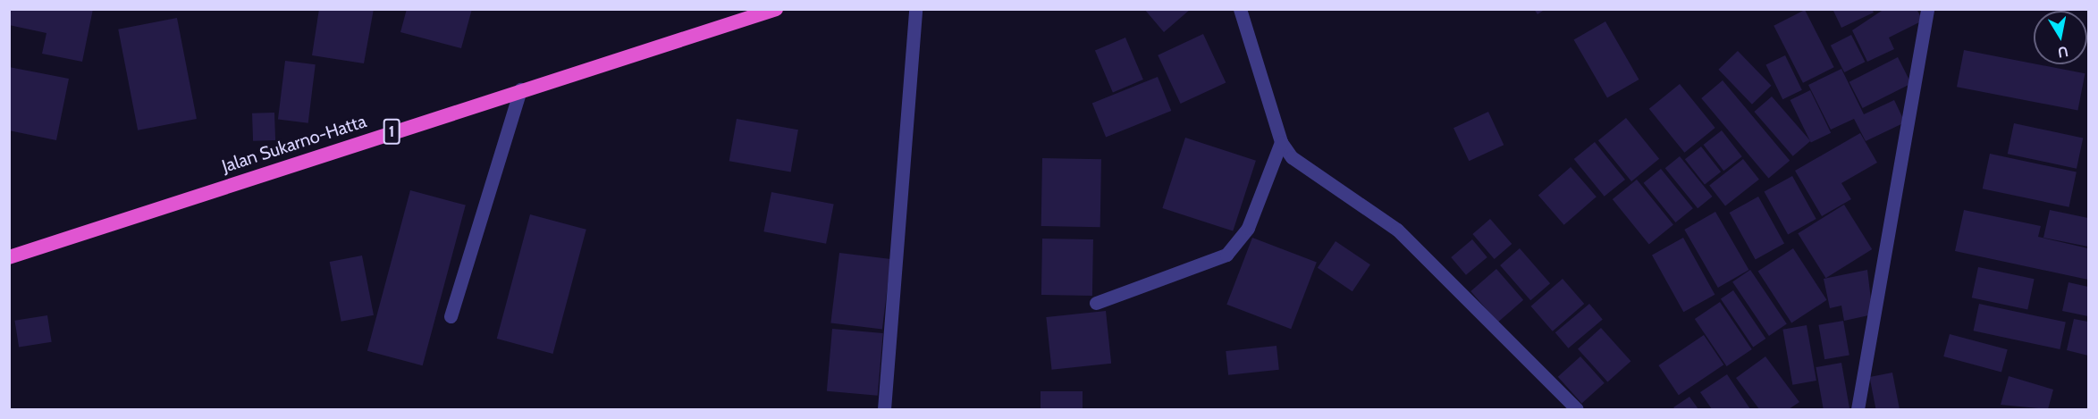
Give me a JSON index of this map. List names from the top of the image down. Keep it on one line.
{"streets":{"highway":["1","Jalan Sukarno-Hatta"]},"north":"bottom"}
